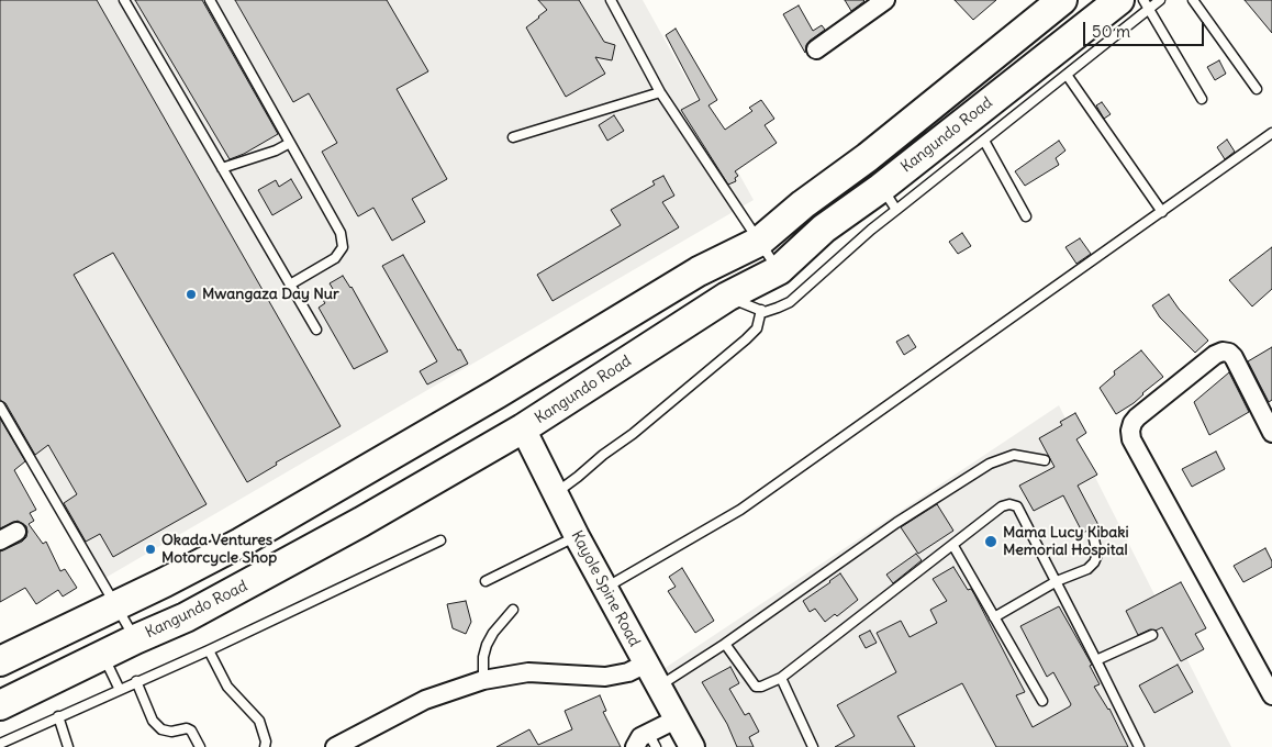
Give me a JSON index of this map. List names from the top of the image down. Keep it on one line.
{"streets":{"highway":["Kangundo Road"],"main road":["Kayole Spine Road"]},"crossings":[["Kangundo Road","Kayole Spine Road"]],"places":["Mwangaza Day Nur","Mama Lucy Kibaki Memorial Hospital","Okada Ventures Motorcycle Shop"],"scale_bar":"50 m"}
